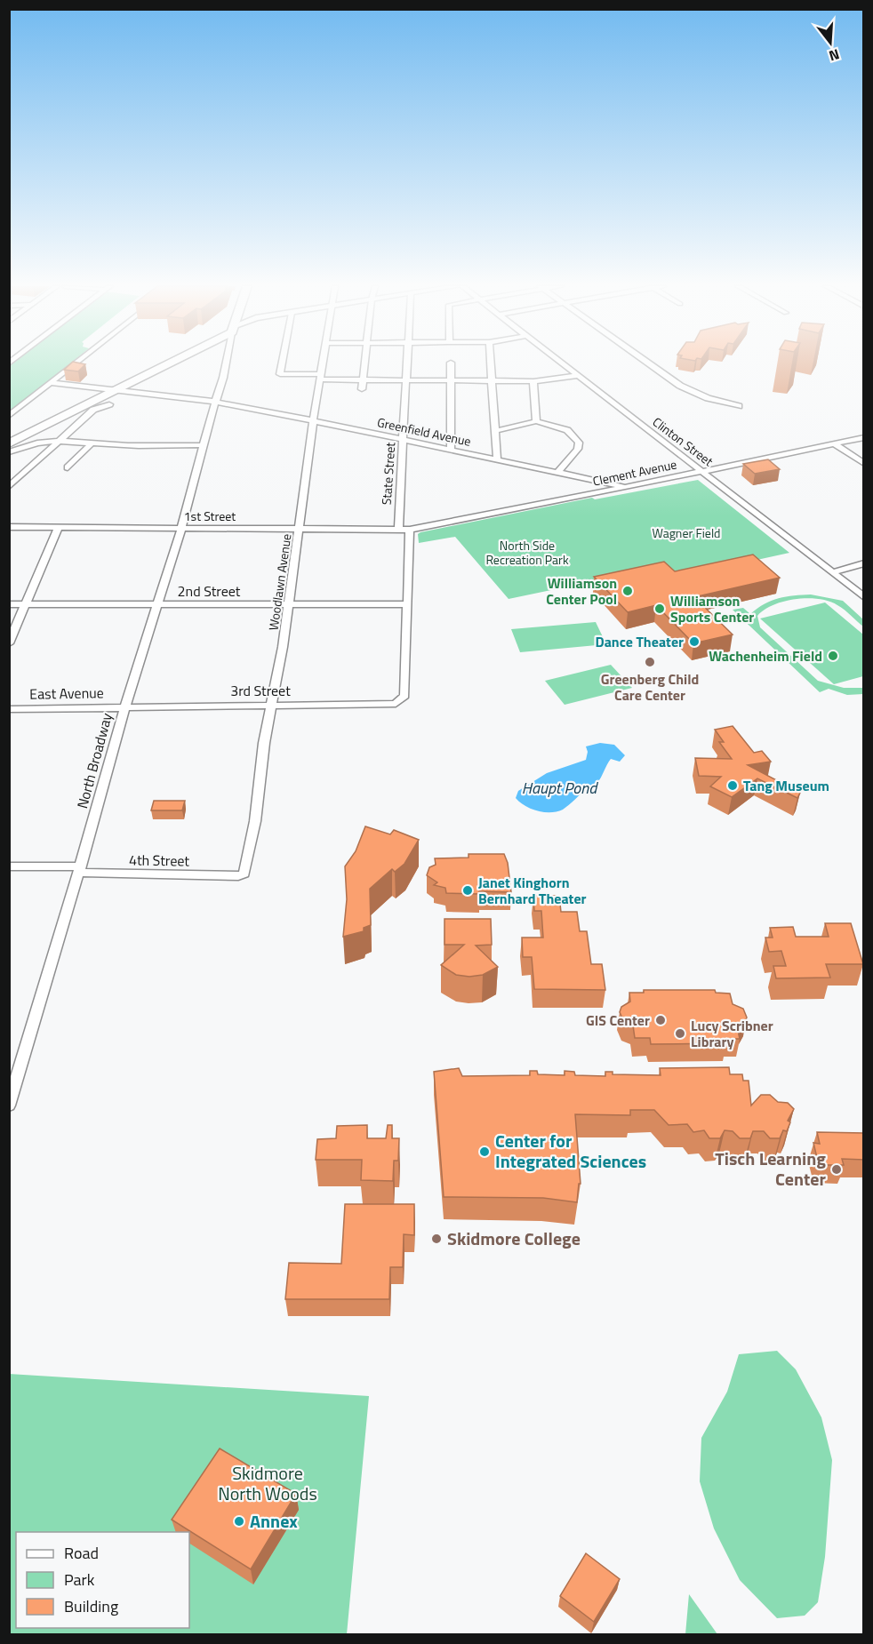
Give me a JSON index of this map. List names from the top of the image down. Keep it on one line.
{"streets":{"street":["Greenfield Avenue","Clinton Street","Clement Avenue","State Street","1st Street","Woodlawn Avenue","2nd Street","3rd Street","East Avenue","North Broadway","4th Street"]},"crossings":[["Greenfield Avenue","Clement Avenue"],["Greenfield Avenue","State Street"],["Greenfield Avenue","Woodlawn Avenue"],["Greenfield Avenue","North Broadway"],["Clinton Street","Clement Avenue"],["Clement Avenue","1st Street"],["State Street","1st Street"],["1st Street","Woodlawn Avenue"],["1st Street","North Broadway"],["Woodlawn Avenue","2nd Street"],["Woodlawn Avenue","3rd Street"],["Woodlawn Avenue","4th Street"],["2nd Street","3rd Street"],["2nd Street","North Broadway"],["3rd Street","East Avenue"],["3rd Street","North Broadway"],["East Avenue","North Broadway"],["North Broadway","4th Street"]],"water":["Haupt Pond"],"parks":["Wagner Field","North Side Recreation Park","Skidmore North Woods"],"places":["Williamson Center Pool","Williamson Sports Center","Dance Theater","Wachenheim Field","Greenberg Child Care Center","Tang Museum","Janet Kinghorn Bernhard Theater","GIS Center","Lucy Scribner Library","Center for Integrated Sciences","Tisch Learning Center","Skidmore College","Annex"],"legend":["Road","Park","Building"],"north":"bottom"}
